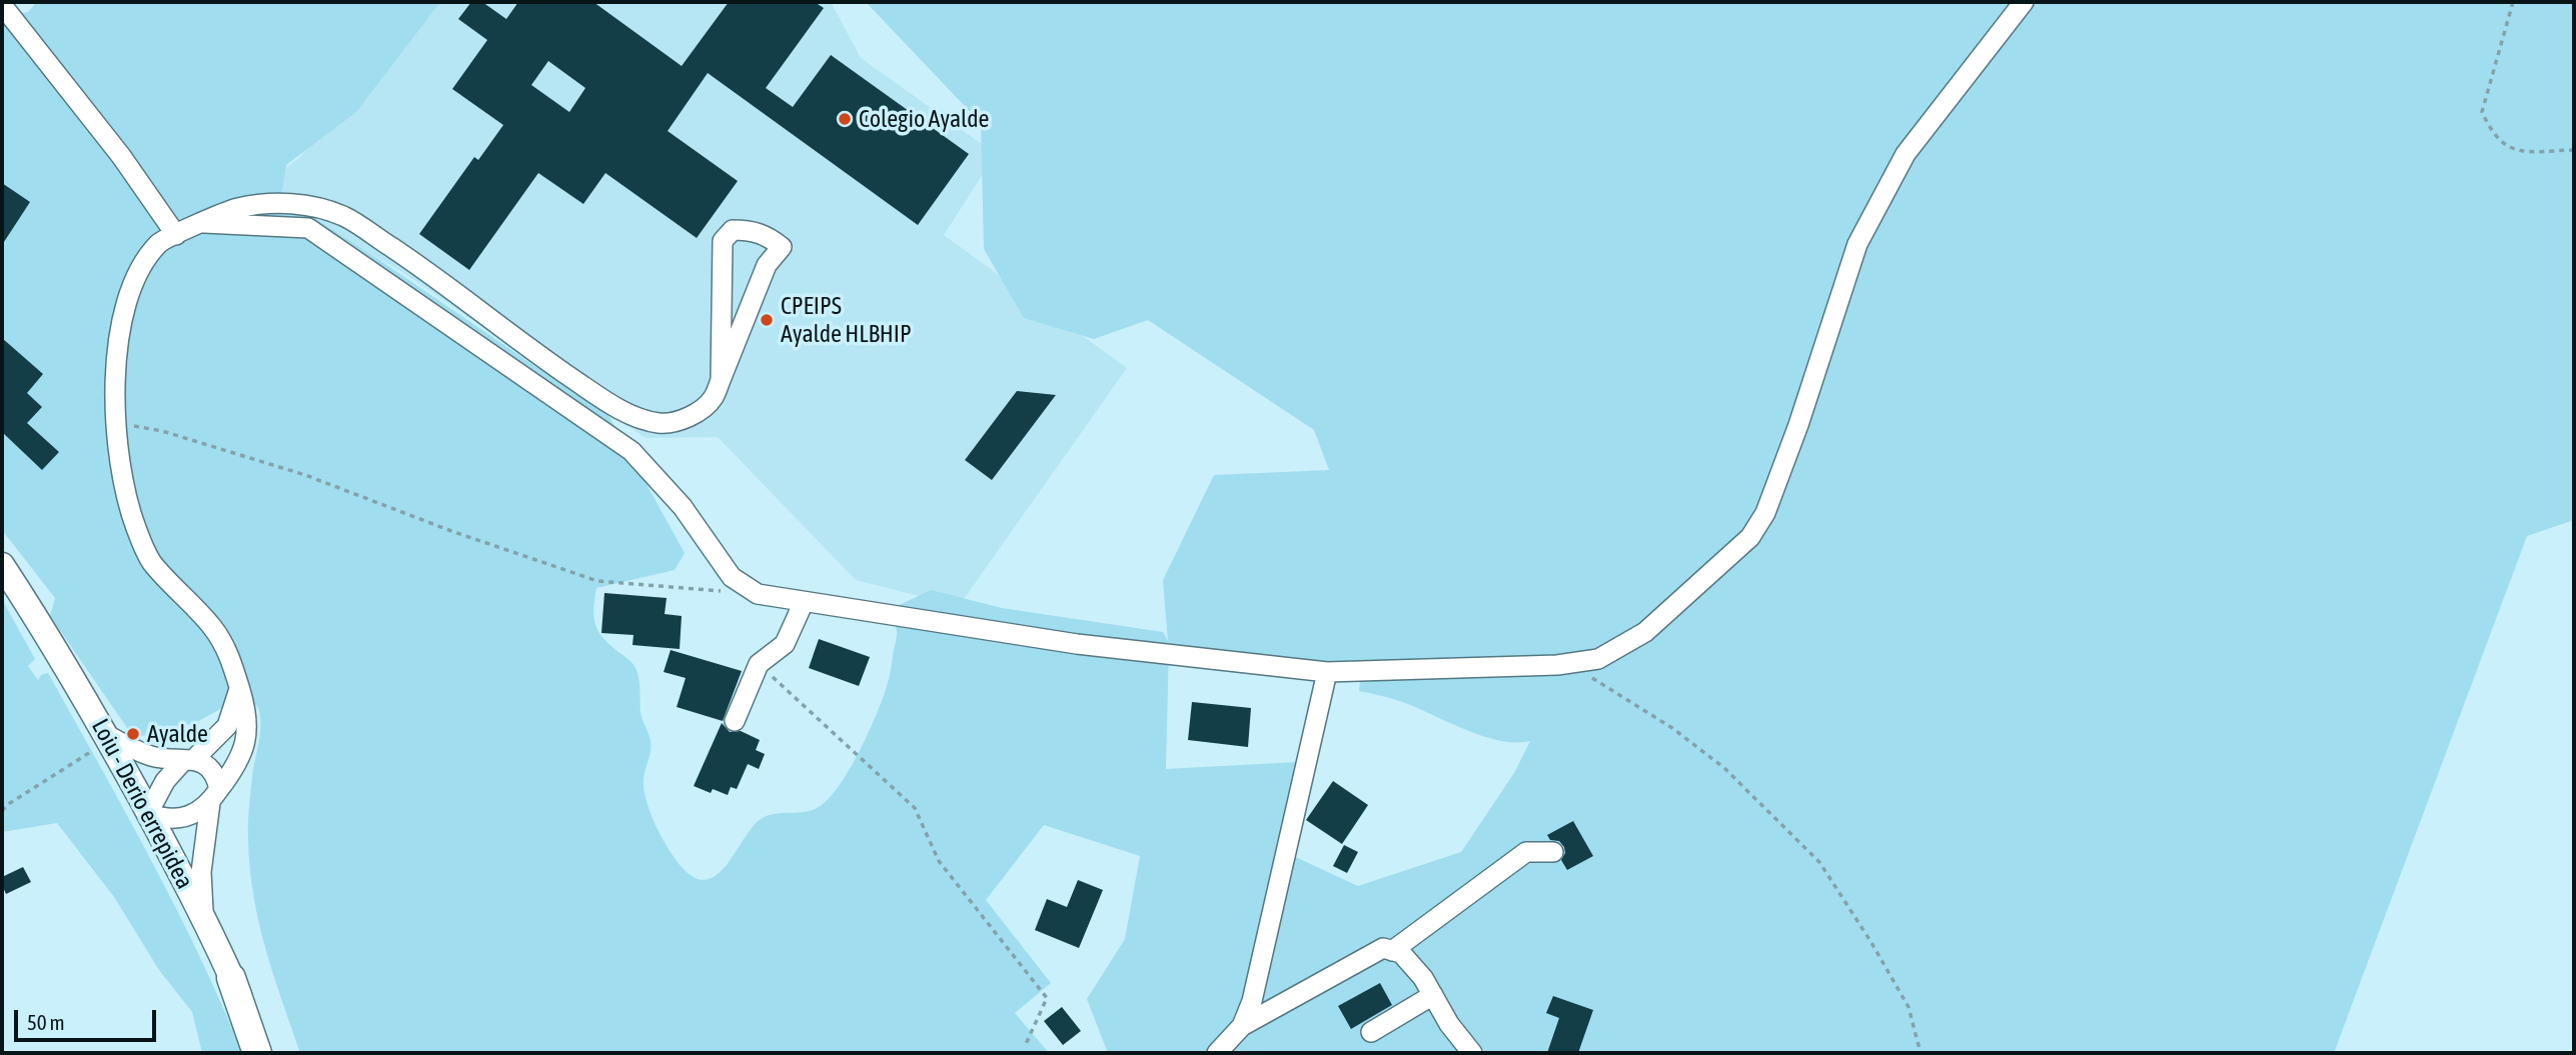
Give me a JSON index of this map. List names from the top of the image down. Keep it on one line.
{"streets":{"main road":["Loiu - Derio errepidea"]},"places":["Colegio Ayalde","CPEIPS Ayalde HLBHIP","Ayalde"],"scale_bar":"50 m"}
